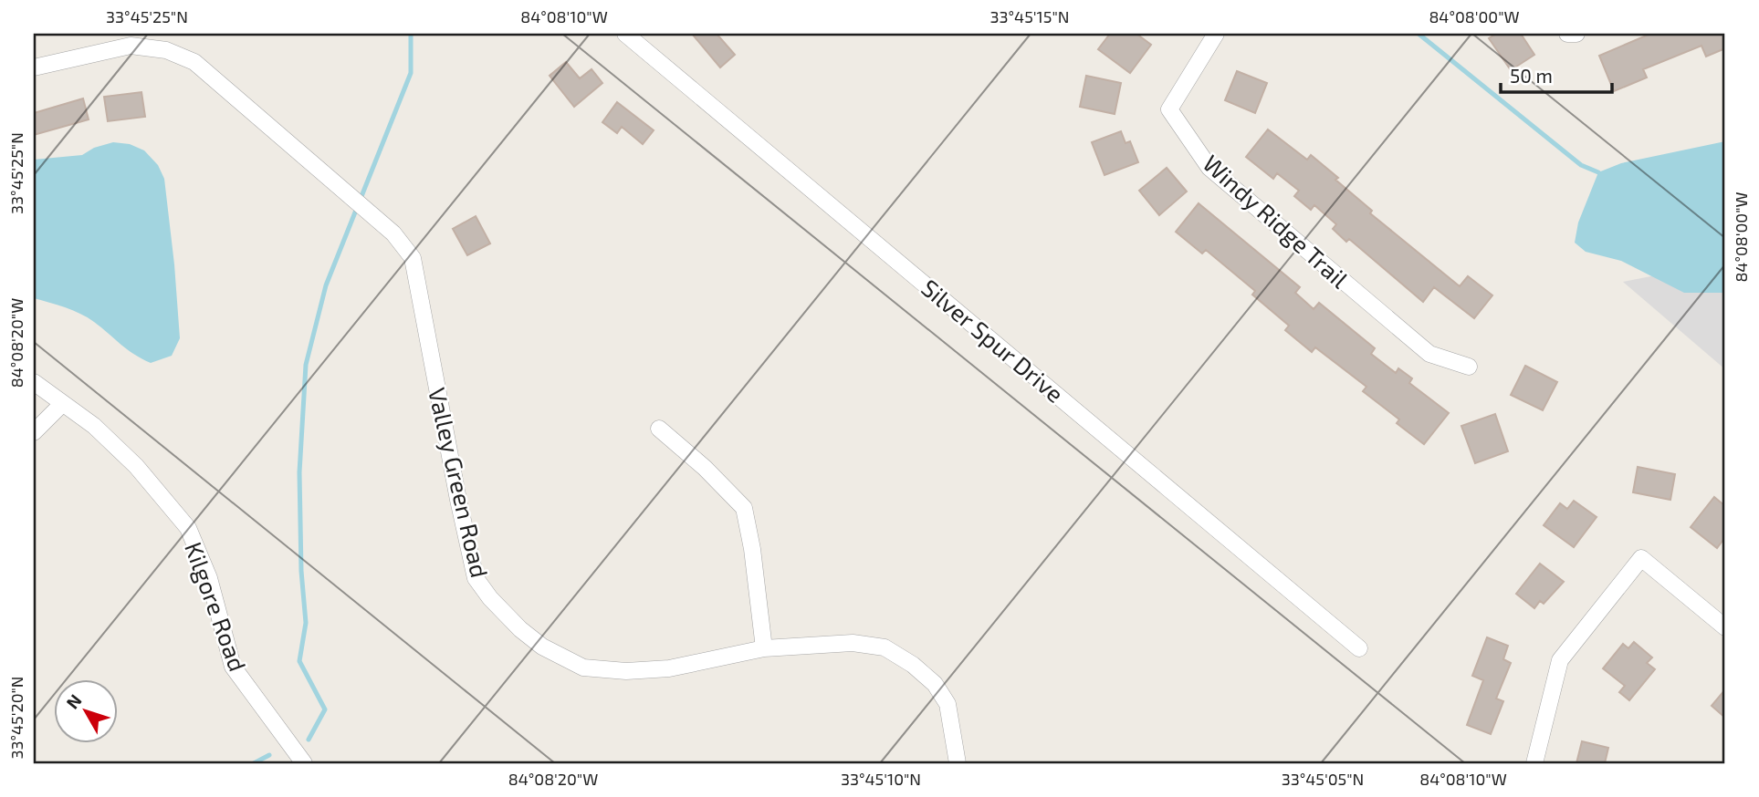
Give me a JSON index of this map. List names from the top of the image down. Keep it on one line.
{"streets":{"street":["Windy Ridge Trail","Silver Spur Drive","Valley Green Road","Kilgore Road"]},"scale_bar":"50 m","north":"top left","coordinates":["33°45'25\"N","84°08'10\"W","33°45'15\"N","84°08'00\"W","84°08'20\"W","33°45'20\"N","33°45'10\"N","33°45'05\"N"]}
